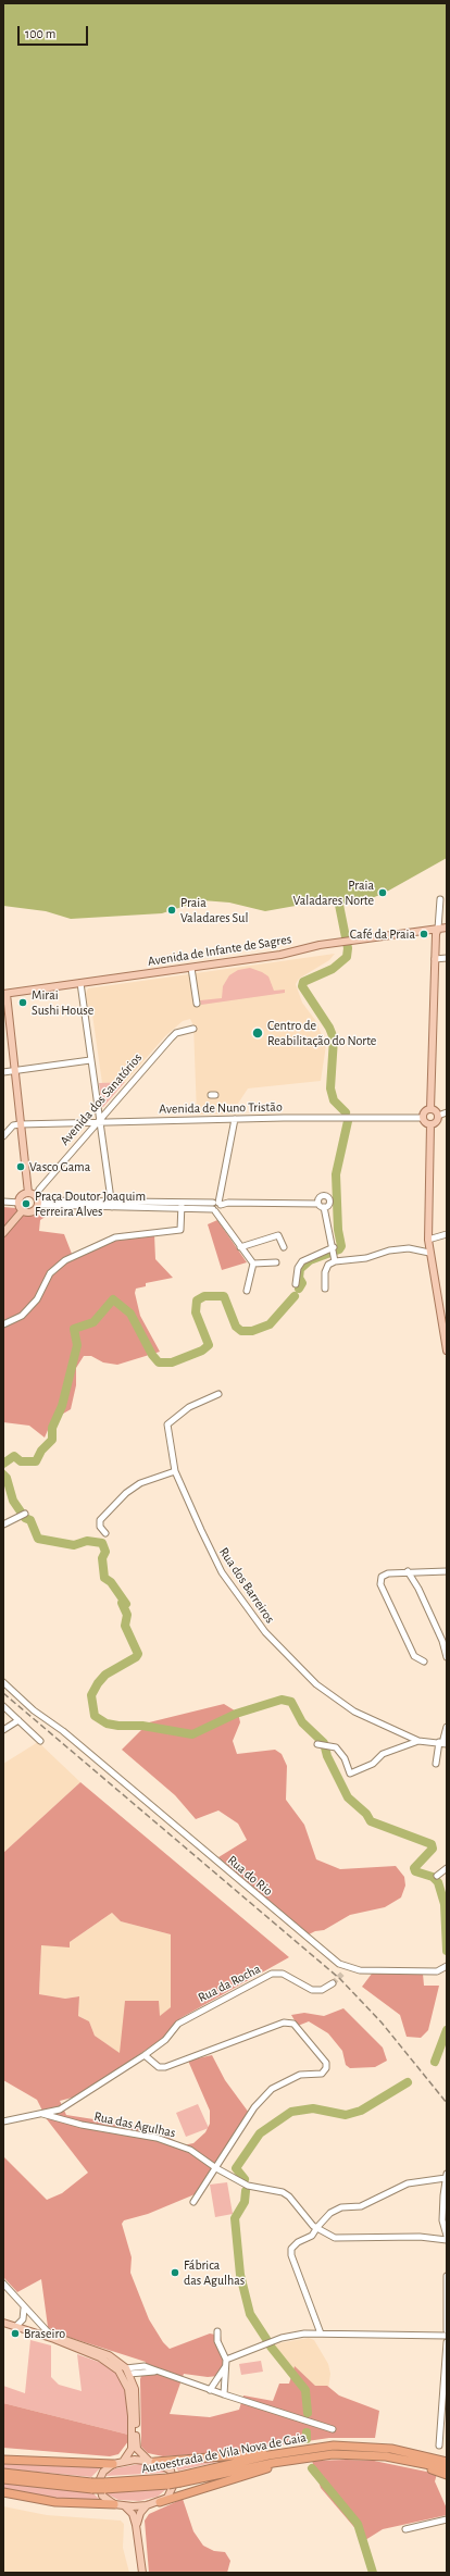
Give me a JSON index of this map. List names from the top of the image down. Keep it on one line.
{"streets":{"highway":["Autoestrada de Vila Nova de Gaia"],"main road":["Avenida de Infante de Sagres"],"street":["Avenida dos Sanatórios","Avenida de Nuno Tristão","Rua dos Barreiros","Rua do Rio","Rua da Rocha","Rua das Agulhas"]},"crossings":[["Avenida dos Sanatórios","Avenida de Nuno Tristão"]],"places":["Praia Valadares Norte","Praia Valadares Sul","Café da Praia","Mirai Sushi House","Centro de Reabilitação do Norte","Vasco Gama","Praça Doutor Joaquim Ferreira Alves","Fábrica das Agulhas","Braseiro"],"scale_bar":"100 m"}
